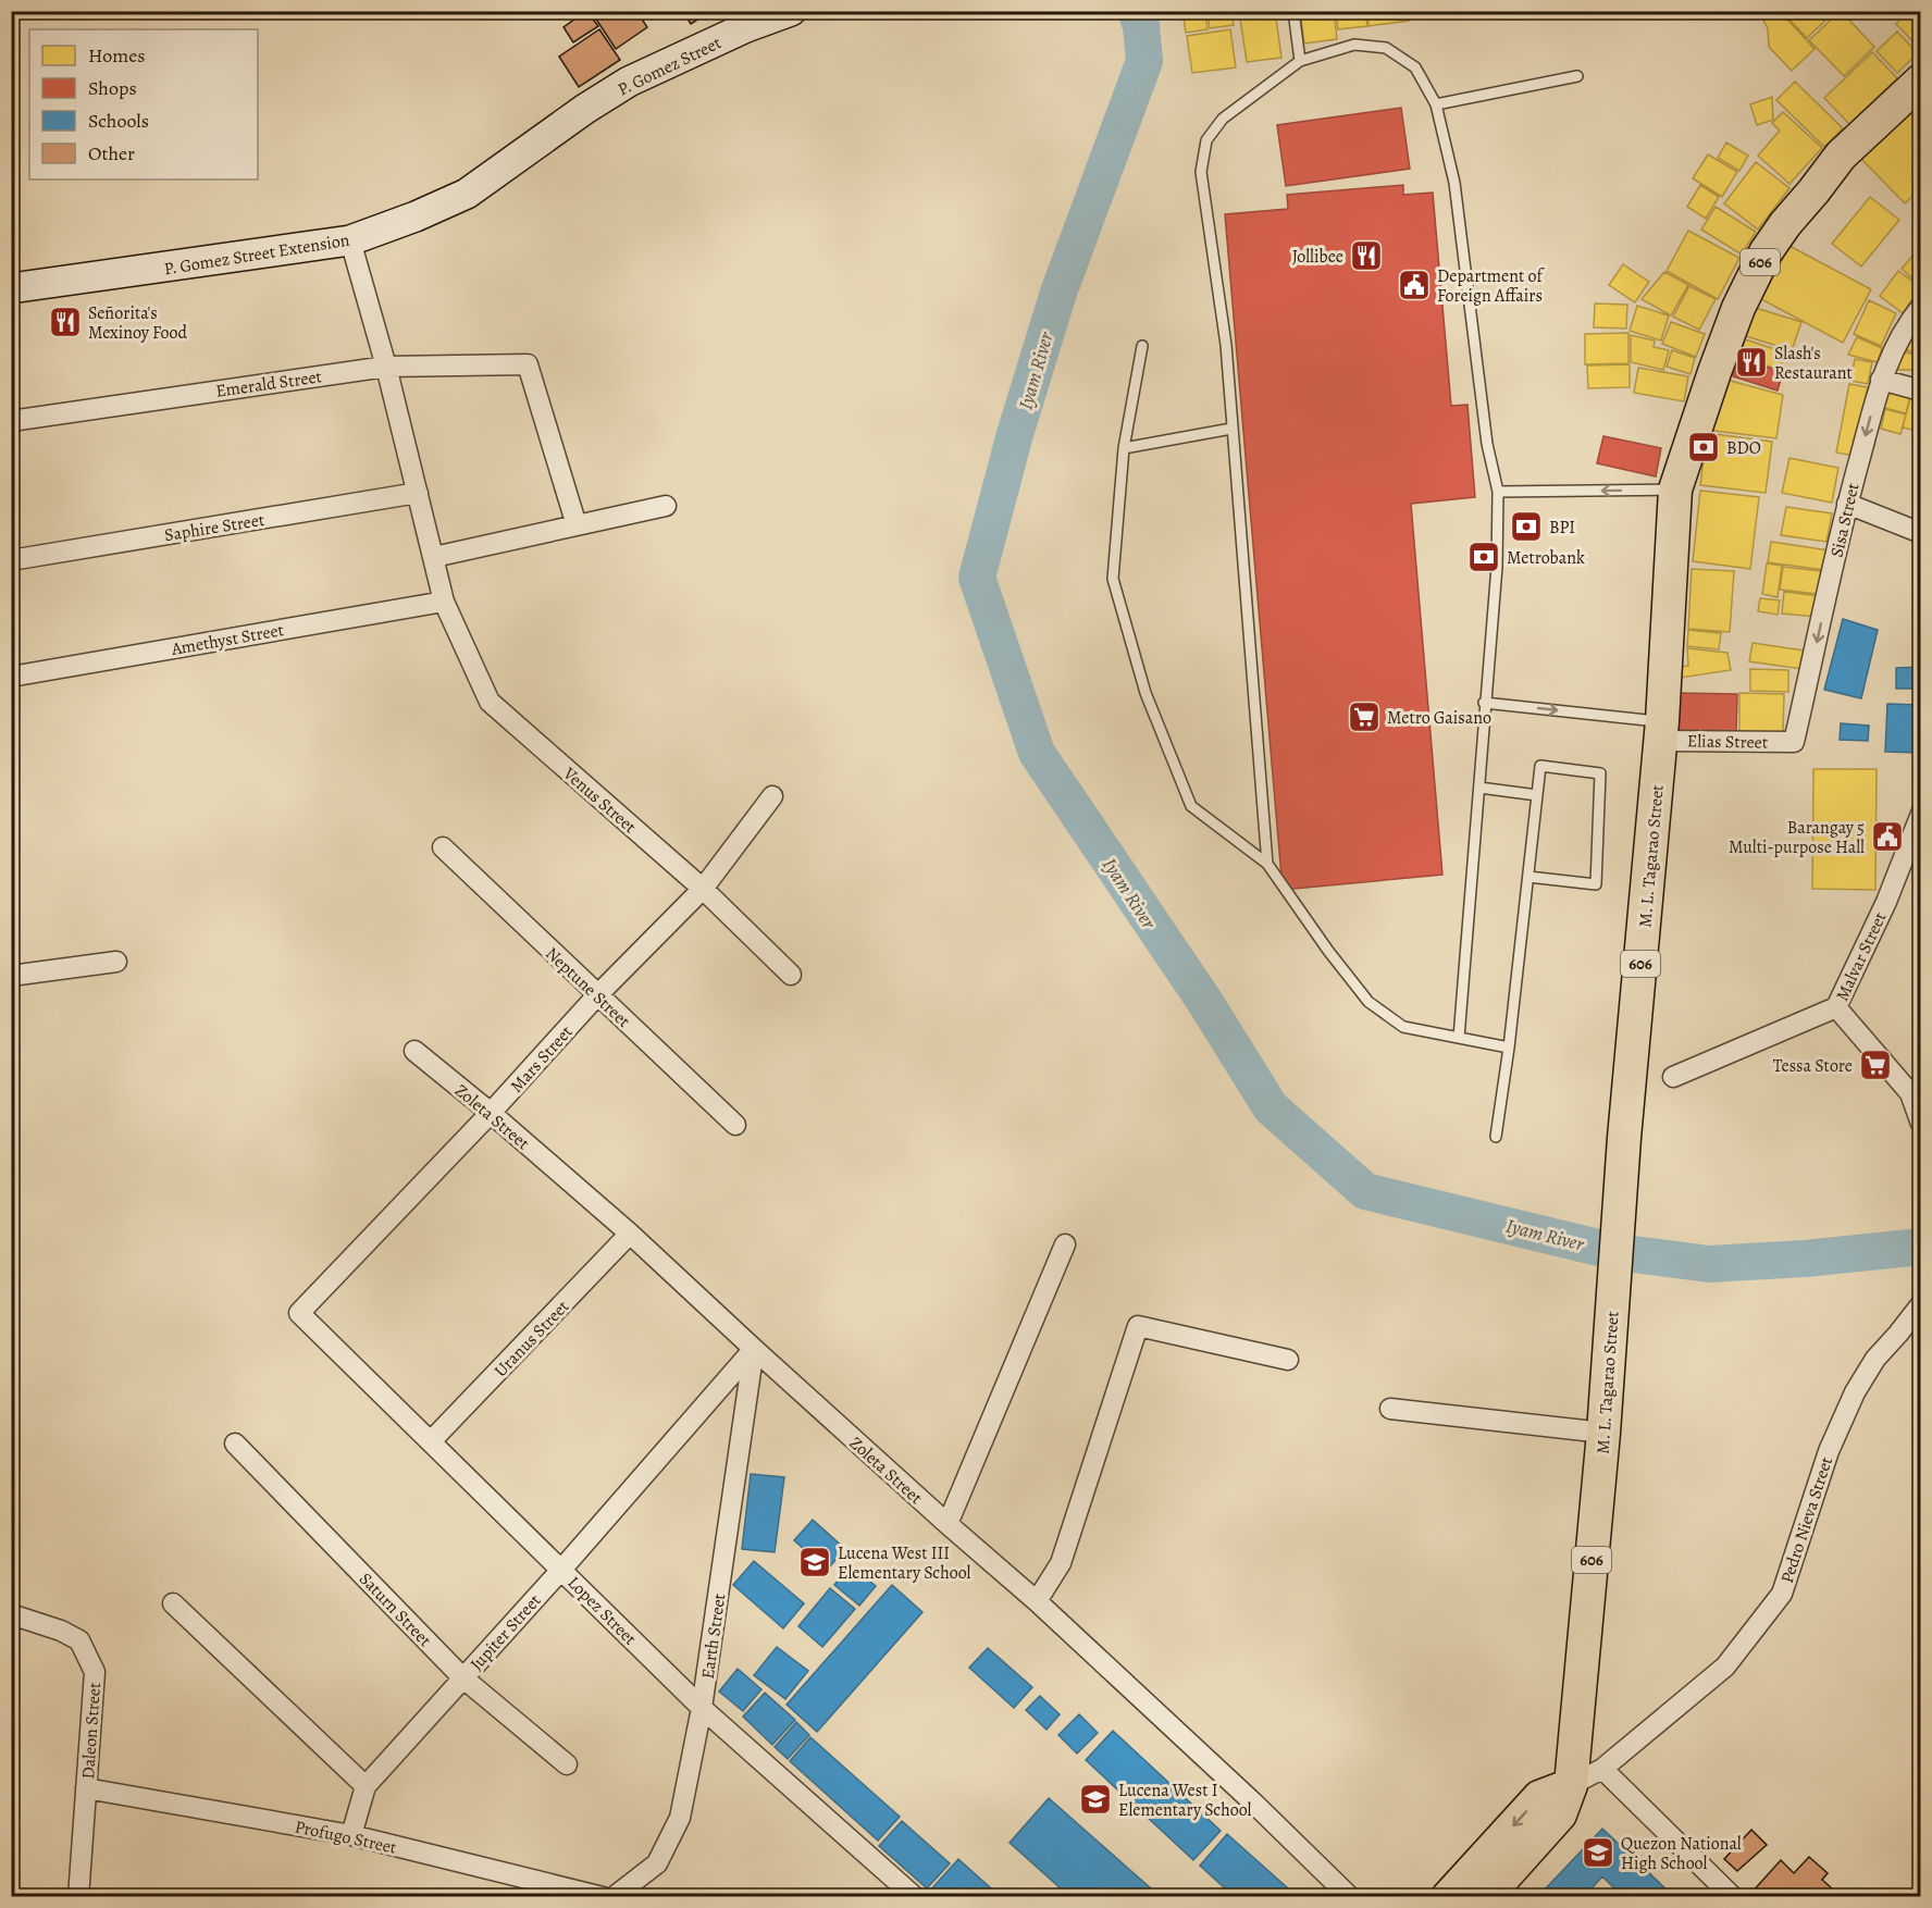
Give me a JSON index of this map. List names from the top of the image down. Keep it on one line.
{"streets":{"main road":["P. Gomez Street","P. Gomez Street Extension","606","M. L. Tagarao Street"],"street":["Emerald Street","Sisa Street","Saphire Street","Amethyst Street","Elias Street","Venus Street","Malvar Street","Neptune Street","Mars Street","Zoleta Street","Uranus Street","Pedro Nieva Street","Saturn Street","Lopez Street","Jupiter Street","Earth Street","Daleon Street","Profugo Street"]},"crossings":[["P. Gomez Street","P. Gomez Street Extension"],["P. Gomez Street Extension","Venus Street"],["Emerald Street","Venus Street"],["Sisa Street","Elias Street"],["Saphire Street","Venus Street"],["Amethyst Street","Venus Street"],["Elias Street","M. L. Tagarao Street"],["Venus Street","Mars Street"],["M. L. Tagarao Street","Pedro Nieva Street"],["Neptune Street","Mars Street"],["Mars Street","Zoleta Street"],["Mars Street","Lopez Street"],["Zoleta Street","Uranus Street"],["Zoleta Street","Jupiter Street"],["Zoleta Street","Earth Street"],["Uranus Street","Lopez Street"],["Saturn Street","Jupiter Street"],["Lopez Street","Jupiter Street"],["Lopez Street","Earth Street"],["Jupiter Street","Earth Street"],["Jupiter Street","Profugo Street"],["Daleon Street","Profugo Street"]],"one_way":["Sisa Street"],"water":["Iyam River"],"places":{"restaurant":["Jollibee","Señorita's Mexinoy Food","Slash's Restaurant"],"public building":["Department of Foreign Affairs","Barangay 5 Multi-purpose Hall"],"bank":["BDO","BPI","Metrobank"],"supermarket":["Metro Gaisano","Tessa Store"],"school or university":["Lucena West III Elementary School","Lucena West I Elementary School","Quezon National High School"]},"legend":["Homes","Shops","Schools","Other"]}
